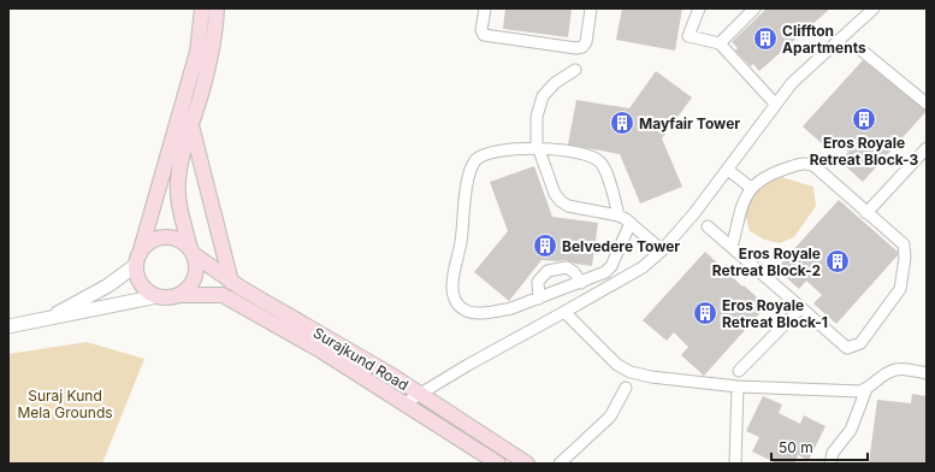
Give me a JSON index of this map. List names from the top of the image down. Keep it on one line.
{"streets":{"main road":["Surajkund Road"]},"parks":["Suraj Kund Mela Grounds"],"places":{"building":["Cliffton Apartments","Eros Royale Retreat Block-3","Mayfair Tower","Belvedere Tower","Eros Royale Retreat Block-2","Eros Royale Retreat Block-1"]},"scale_bar":"50 m"}
